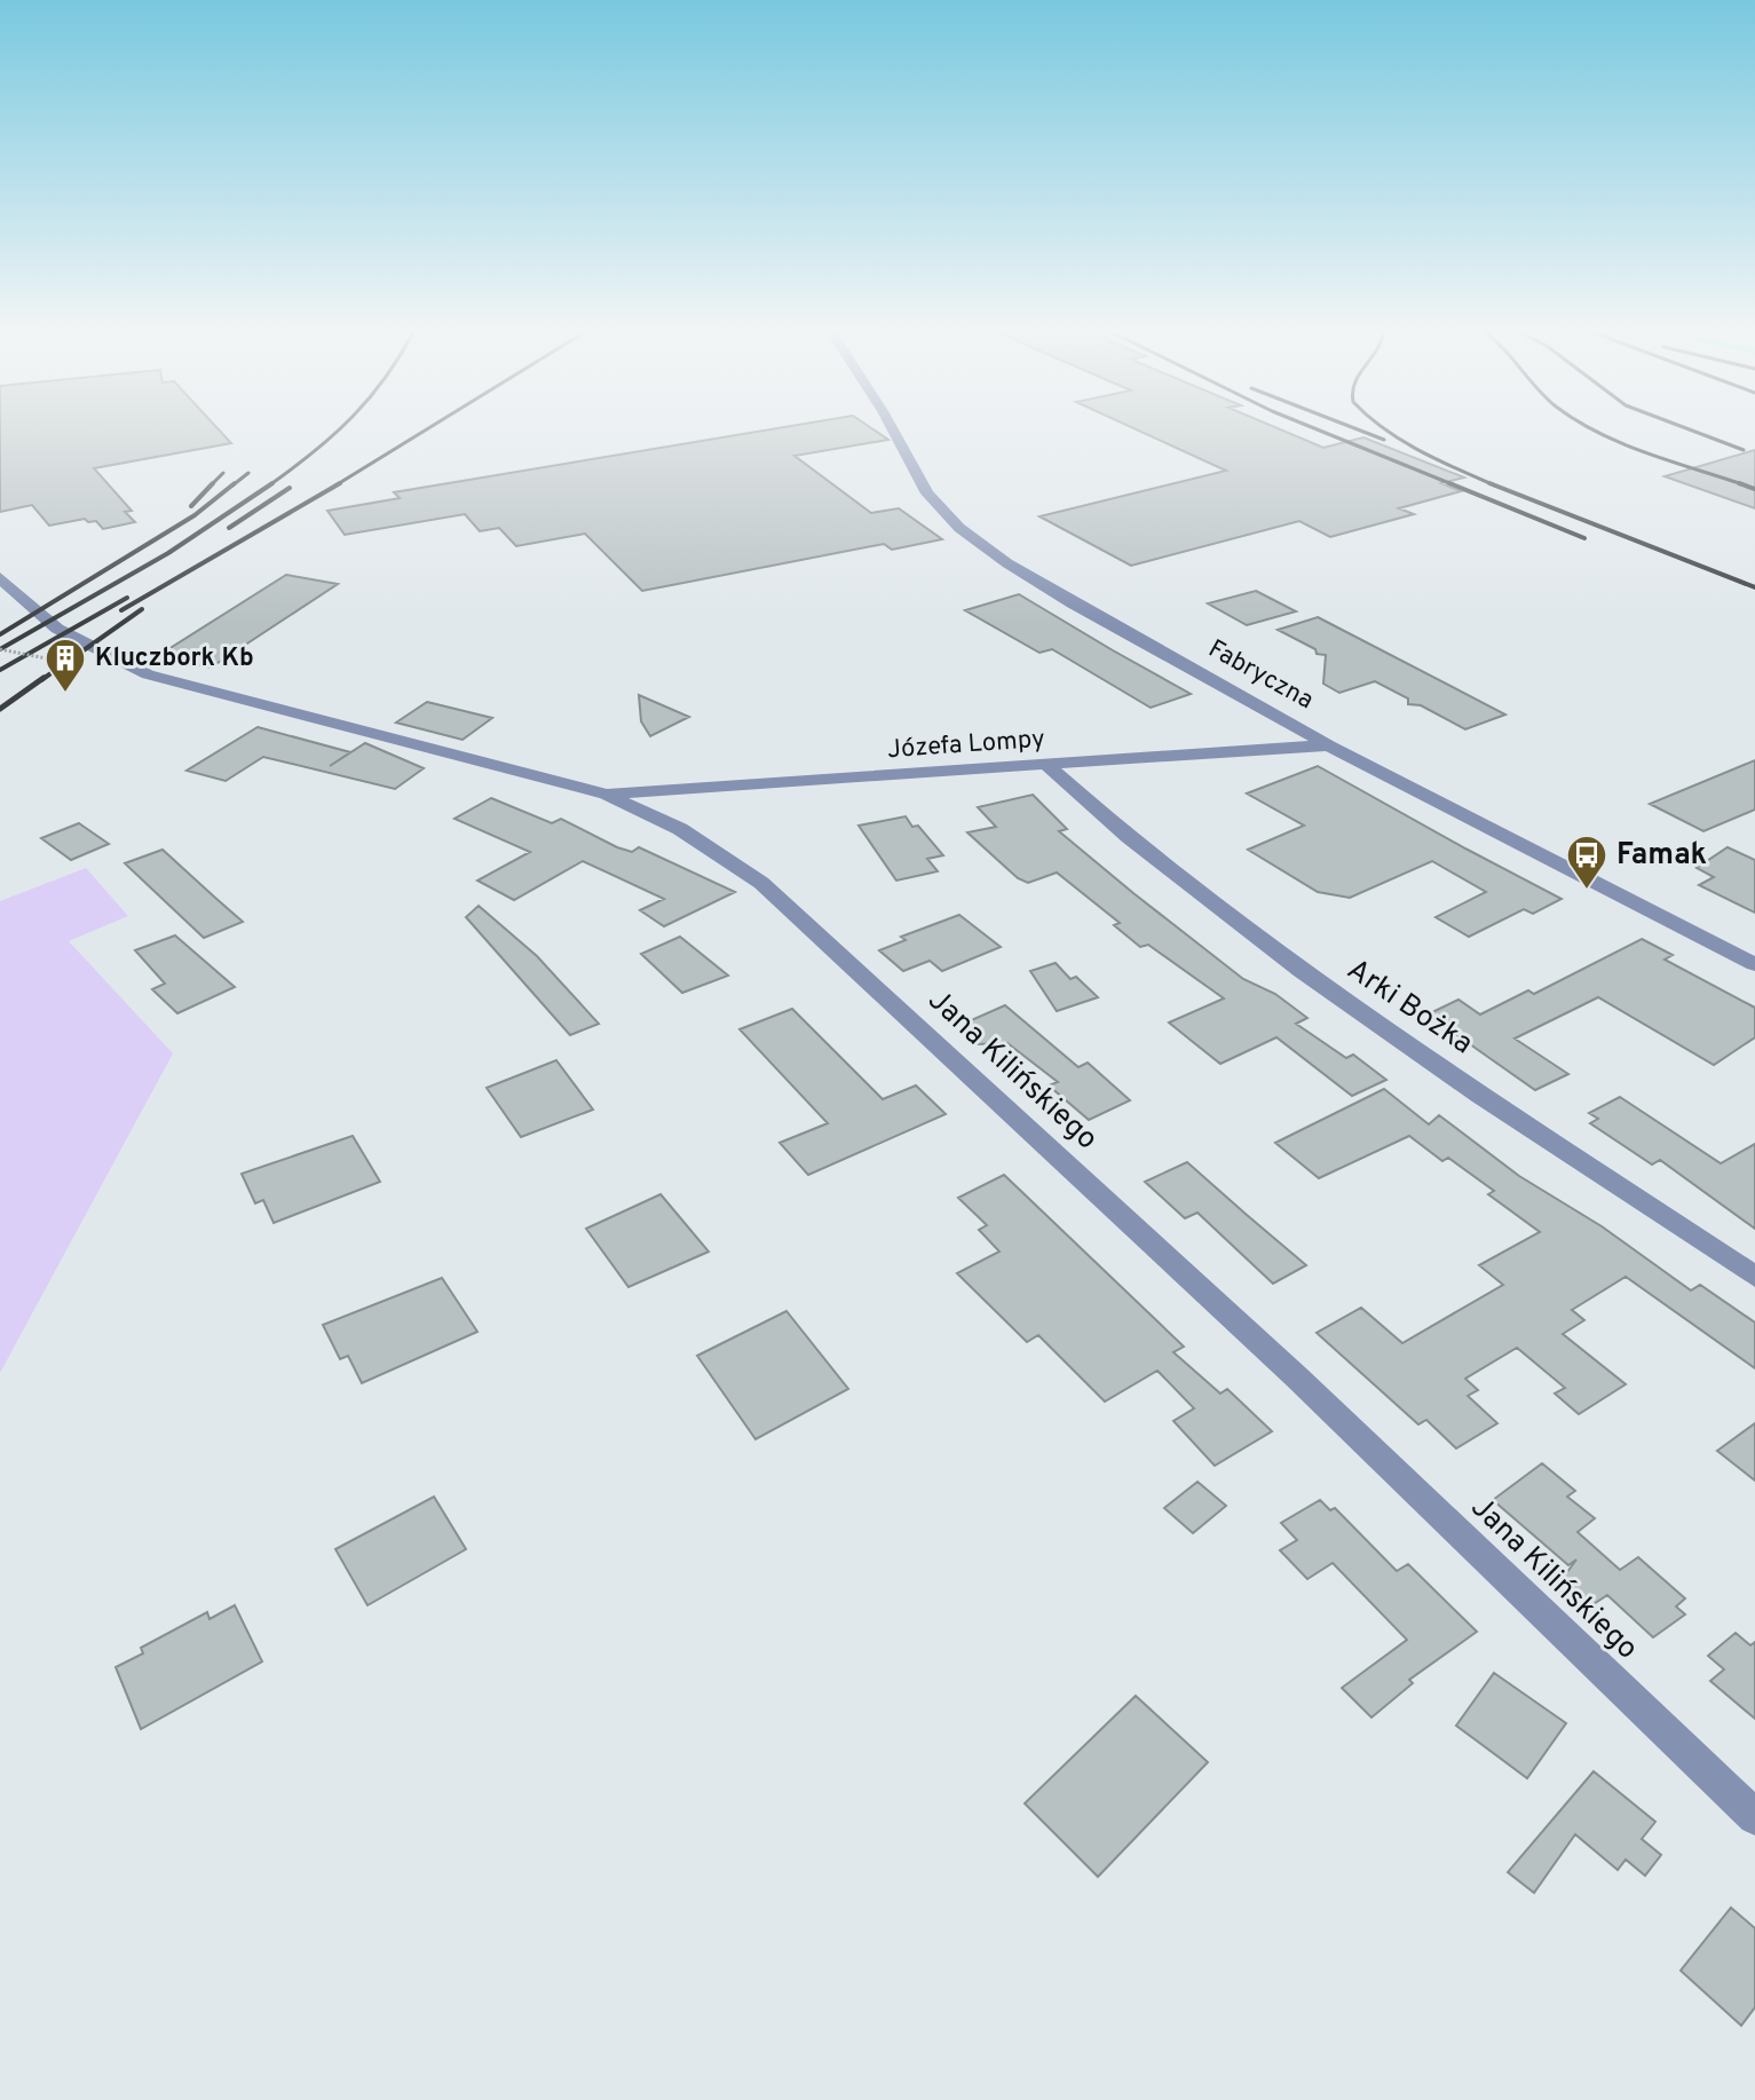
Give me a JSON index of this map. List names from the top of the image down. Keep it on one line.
{"streets":{"street":["Fabryczna","Józefa Lompy","Arki Bożka","Jana Kilińskiego"]},"crossings":[["Fabryczna","Józefa Lompy"],["Józefa Lompy","Arki Bożka"],["Józefa Lompy","Jana Kilińskiego"]],"places":{"building":["Kluczbork Kb"],"bus stop":["Famak"]}}
